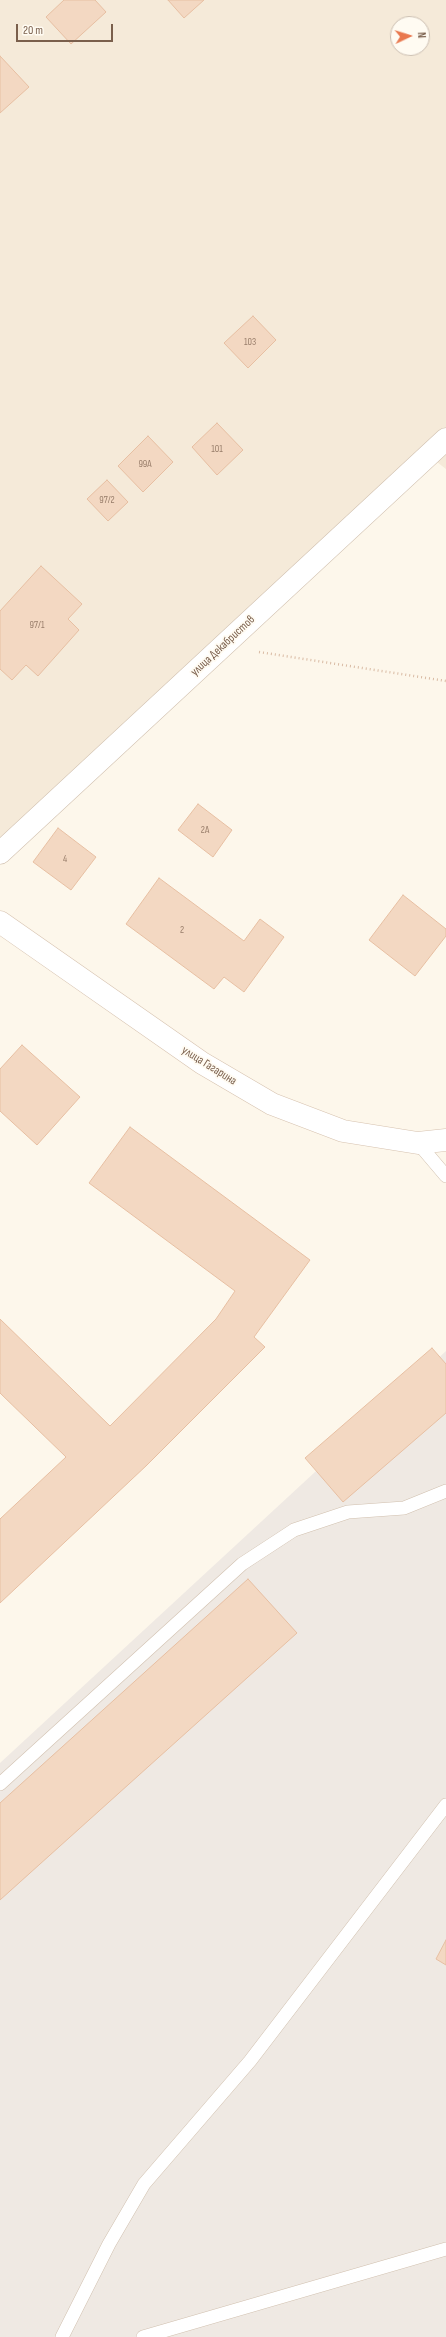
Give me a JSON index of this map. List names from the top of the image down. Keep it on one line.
{"streets":{"street":["улица Декабристов","улица Гагарина"]},"house_numbers":["103","101","99А","97/2","97/1","2А","4","2"],"scale_bar":"20 m","north":"right"}
